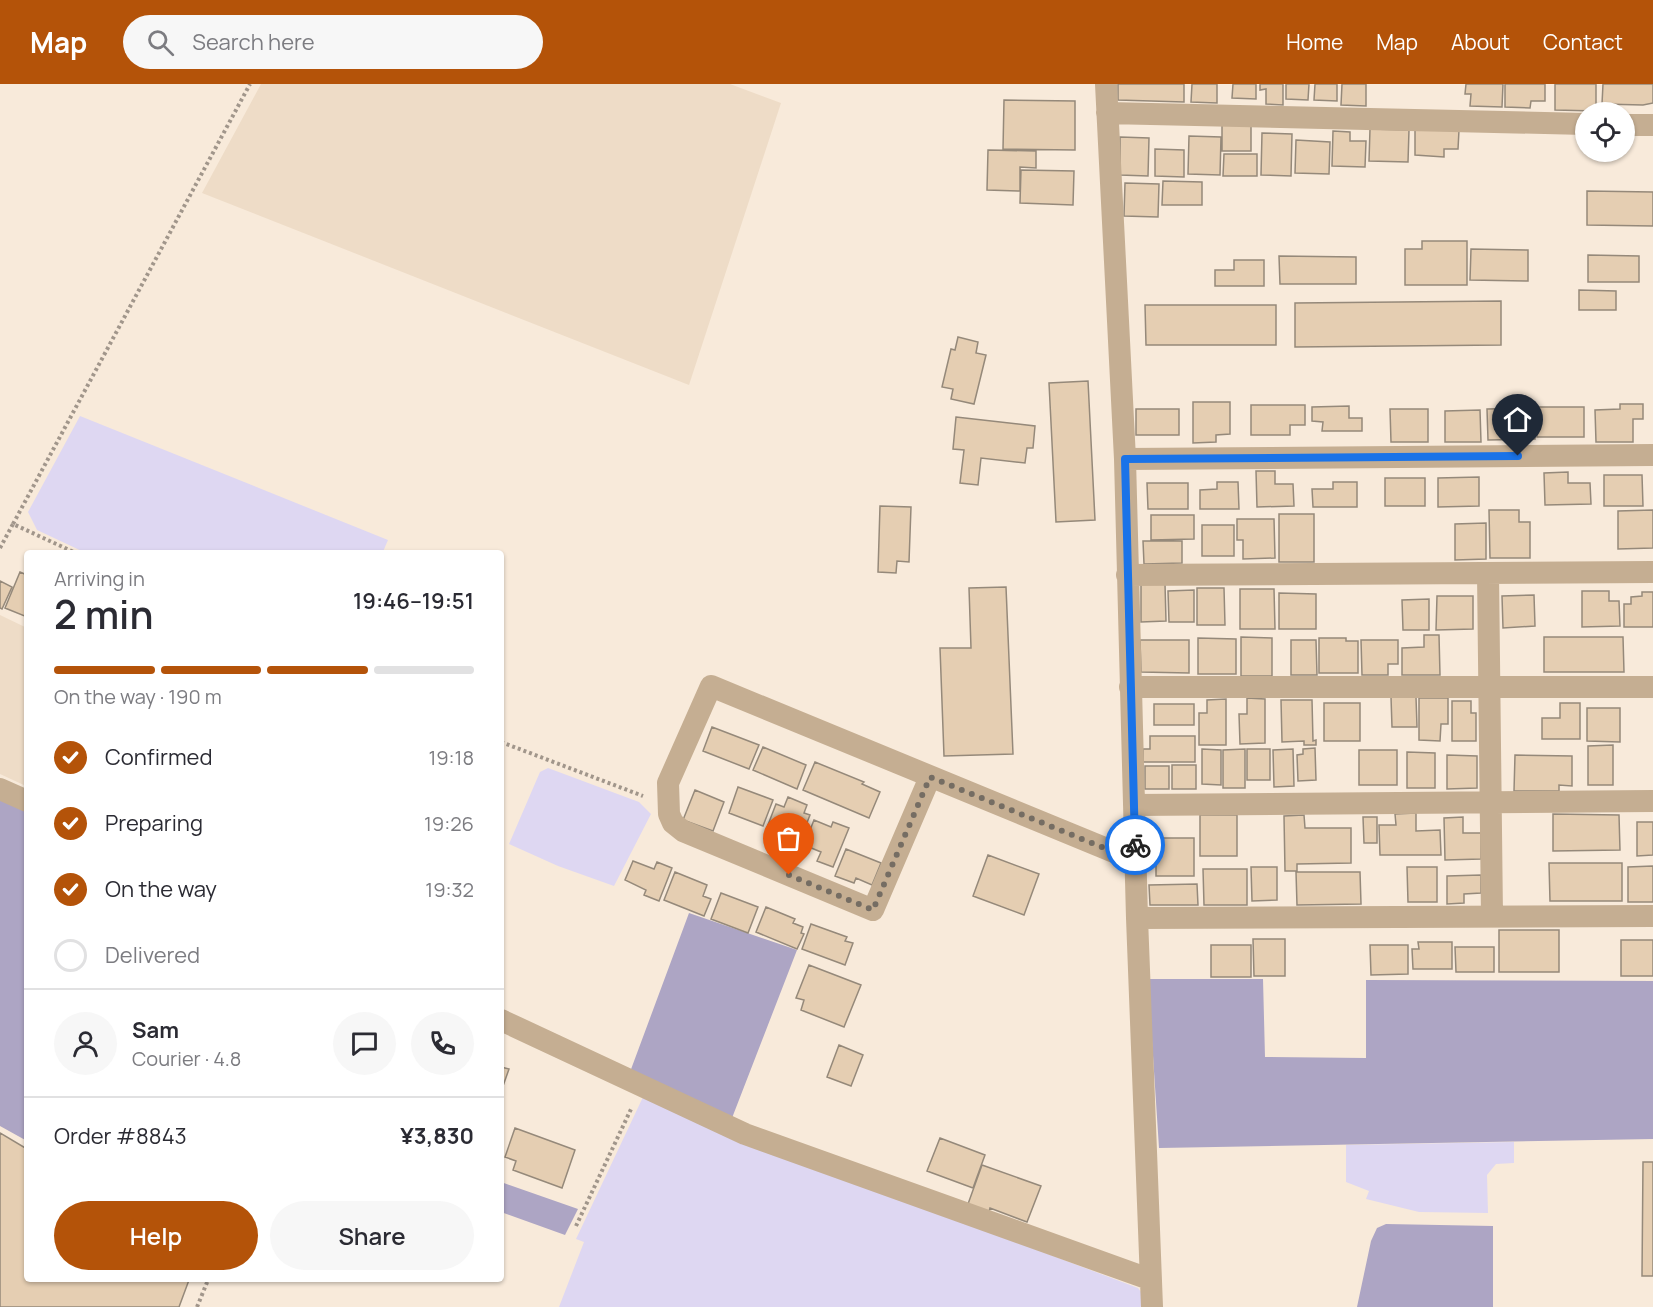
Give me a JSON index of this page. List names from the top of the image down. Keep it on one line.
{"page":{"header":"Map","search":"Search here","nav":["Home","Map","About","Contact"],"heading":["2 min","Arriving in","19:46–19:51"],"panel":["Sam","Courier · 4.8","Order #8843","¥3,830"],"bar":"On the way · 190 m","list":[["Confirmed","19:18"],["Preparing","19:26"],["On the way","19:32"],"Delivered"],"buttons":["Help","Share"]}}
